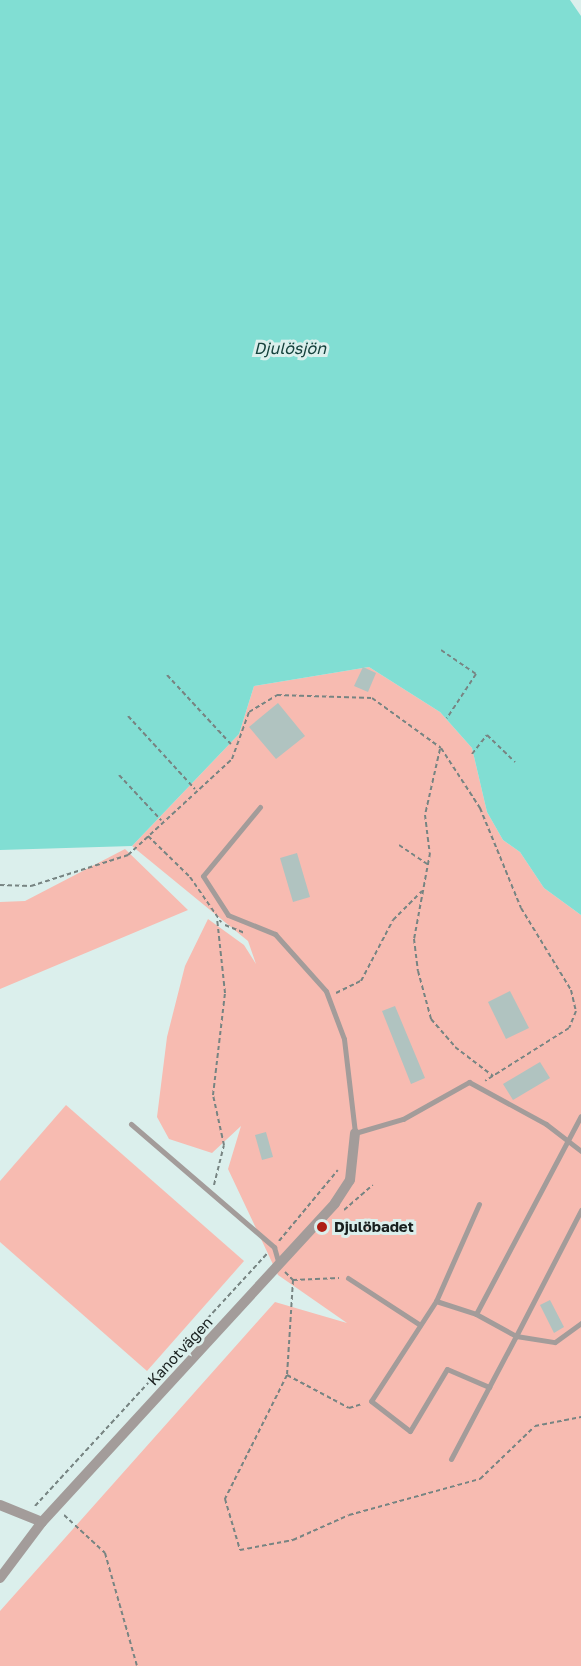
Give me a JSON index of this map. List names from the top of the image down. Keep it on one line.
{"streets":{"street":["Kanotvägen"]},"water":["Djulösjön"],"places":["Djulöbadet"]}
